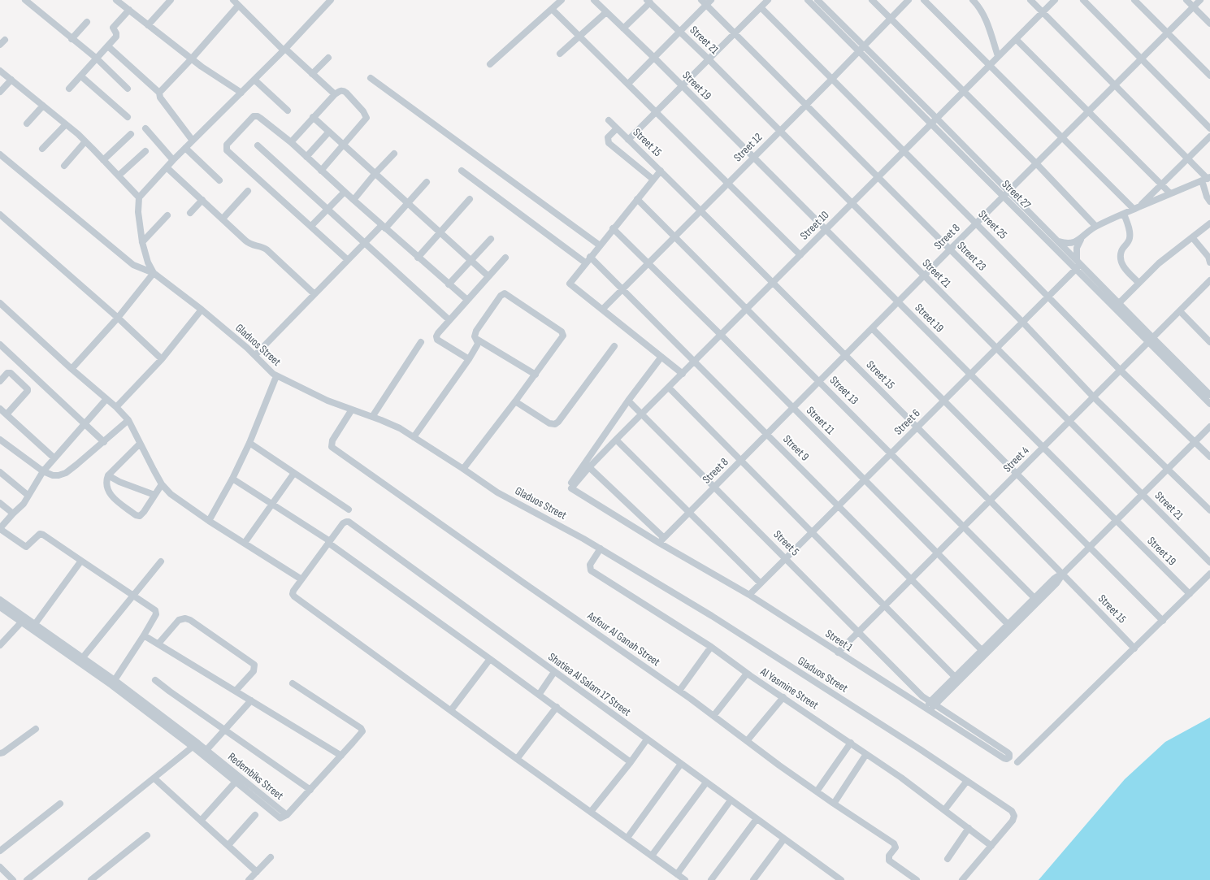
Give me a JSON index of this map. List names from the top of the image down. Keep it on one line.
{"streets":{"street":["Street 21","Street 19","Street 15","Street 12","Street 27","Street 25","Street 10","Street 8","Street 23","Gladuos Street","Street 13","Street 11","Street 6","Street 9","Street 4","Street 5","Asfour Al Ganah Street","Street 1","Shatiea Al Salam 17 Street","Al Yasmine Street","Redembiks Street"]},"crossings":[["Street 21","Street 12"],["Street 21","Street 10"],["Street 21","Street 8"],["Street 21","Street 6"],["Street 21","Street 4"],["Street 19","Street 12"],["Street 19","Street 10"],["Street 19","Street 8"],["Street 19","Street 6"],["Street 19","Street 4"],["Street 15","Street 12"],["Street 15","Street 10"],["Street 15","Street 8"],["Street 15","Street 6"],["Street 15","Street 4"],["Street 12","Street 27"],["Street 12","Street 25"],["Street 12","Street 23"],["Street 12","Street 13"],["Street 12","Street 11"],["Street 12","Street 9"],["Street 27","Street 10"],["Street 27","Street 8"],["Street 27","Street 6"],["Street 27","Street 4"],["Street 25","Street 10"],["Street 25","Street 8"],["Street 25","Street 6"],["Street 25","Street 4"],["Street 10","Street 23"],["Street 10","Street 13"],["Street 10","Street 11"],["Street 10","Street 9"],["Street 10","Street 5"],["Street 10","Street 1"],["Street 8","Street 23"],["Street 8","Street 13"],["Street 8","Street 11"],["Street 8","Street 9"],["Street 8","Street 5"],["Street 8","Street 1"],["Street 23","Street 6"],["Street 23","Street 4"],["Gladuos Street","Asfour Al Ganah Street"],["Gladuos Street","Al Yasmine Street"],["Street 13","Street 6"],["Street 13","Street 4"],["Street 11","Street 6"],["Street 11","Street 4"],["Street 6","Street 9"],["Street 6","Street 5"],["Street 6","Street 1"],["Street 9","Street 4"],["Street 4","Street 5"],["Street 4","Street 1"],["Street 5","Street 1"]]}
